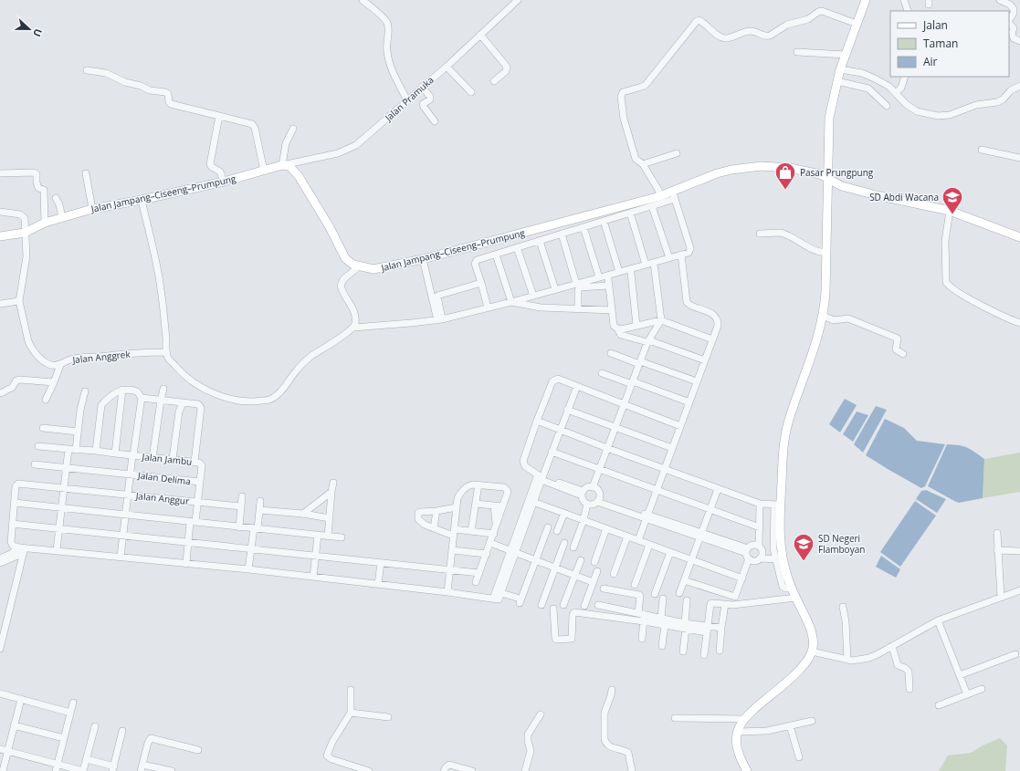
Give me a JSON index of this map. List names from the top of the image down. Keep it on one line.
{"streets":{"main road":["Jalan Jampang–Ciseeng–Prumpung"],"street":["Jalan Pramuka","Jalan Anggrek","Jalan Jambu","Jalan Delima","Jalan Anggur"]},"crossings":[["Jalan Pramuka","Jalan Jampang–Ciseeng–Prumpung"],["Jalan Jampang–Ciseeng–Prumpung","Jalan Anggrek"]],"places":{"shop":["Pasar Prungpung"],"school or university":["SD Abdi Wacana","SD Negeri Flamboyan"]},"legend":["Jalan","Taman","Air"],"north":"right"}
